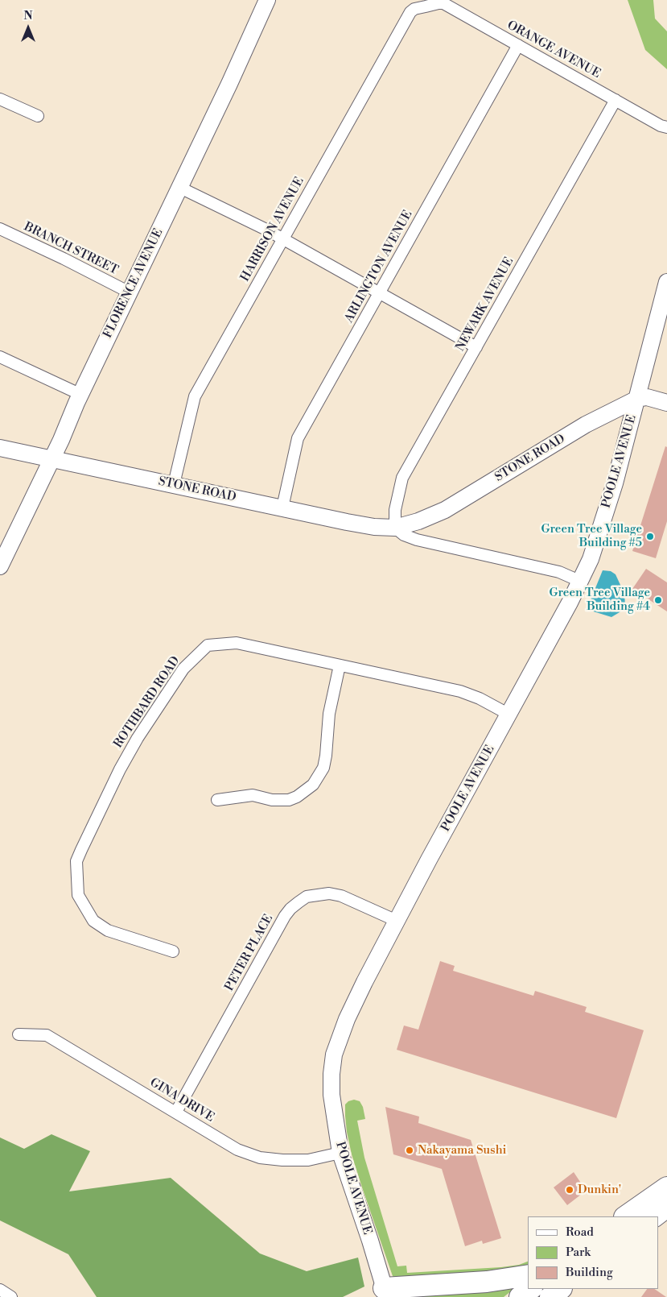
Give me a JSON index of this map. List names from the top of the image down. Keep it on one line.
{"streets":{"street":["ORANGE AVENUE","HARRISON AVENUE","BRANCH STREET","ARLINGTON AVENUE","FLORENCE AVENUE","NEWARK AVENUE","STONE ROAD","POOLE AVENUE","ROTHBARD ROAD","PETER PLACE","GINA DRIVE"]},"crossings":[["ORANGE AVENUE","HARRISON AVENUE"],["ORANGE AVENUE","ARLINGTON AVENUE"],["ORANGE AVENUE","NEWARK AVENUE"],["HARRISON AVENUE","STONE ROAD"],["BRANCH STREET","FLORENCE AVENUE"],["ARLINGTON AVENUE","STONE ROAD"],["FLORENCE AVENUE","STONE ROAD"],["NEWARK AVENUE","STONE ROAD"],["STONE ROAD","POOLE AVENUE"],["POOLE AVENUE","ROTHBARD ROAD"],["POOLE AVENUE","PETER PLACE"],["POOLE AVENUE","GINA DRIVE"],["PETER PLACE","GINA DRIVE"]],"places":["Green Tree Village Building #5","Green Tree Village Building #4","Nakayama Sushi","Dunkin'"],"legend":["Road","Park","Building"],"north":"top"}
